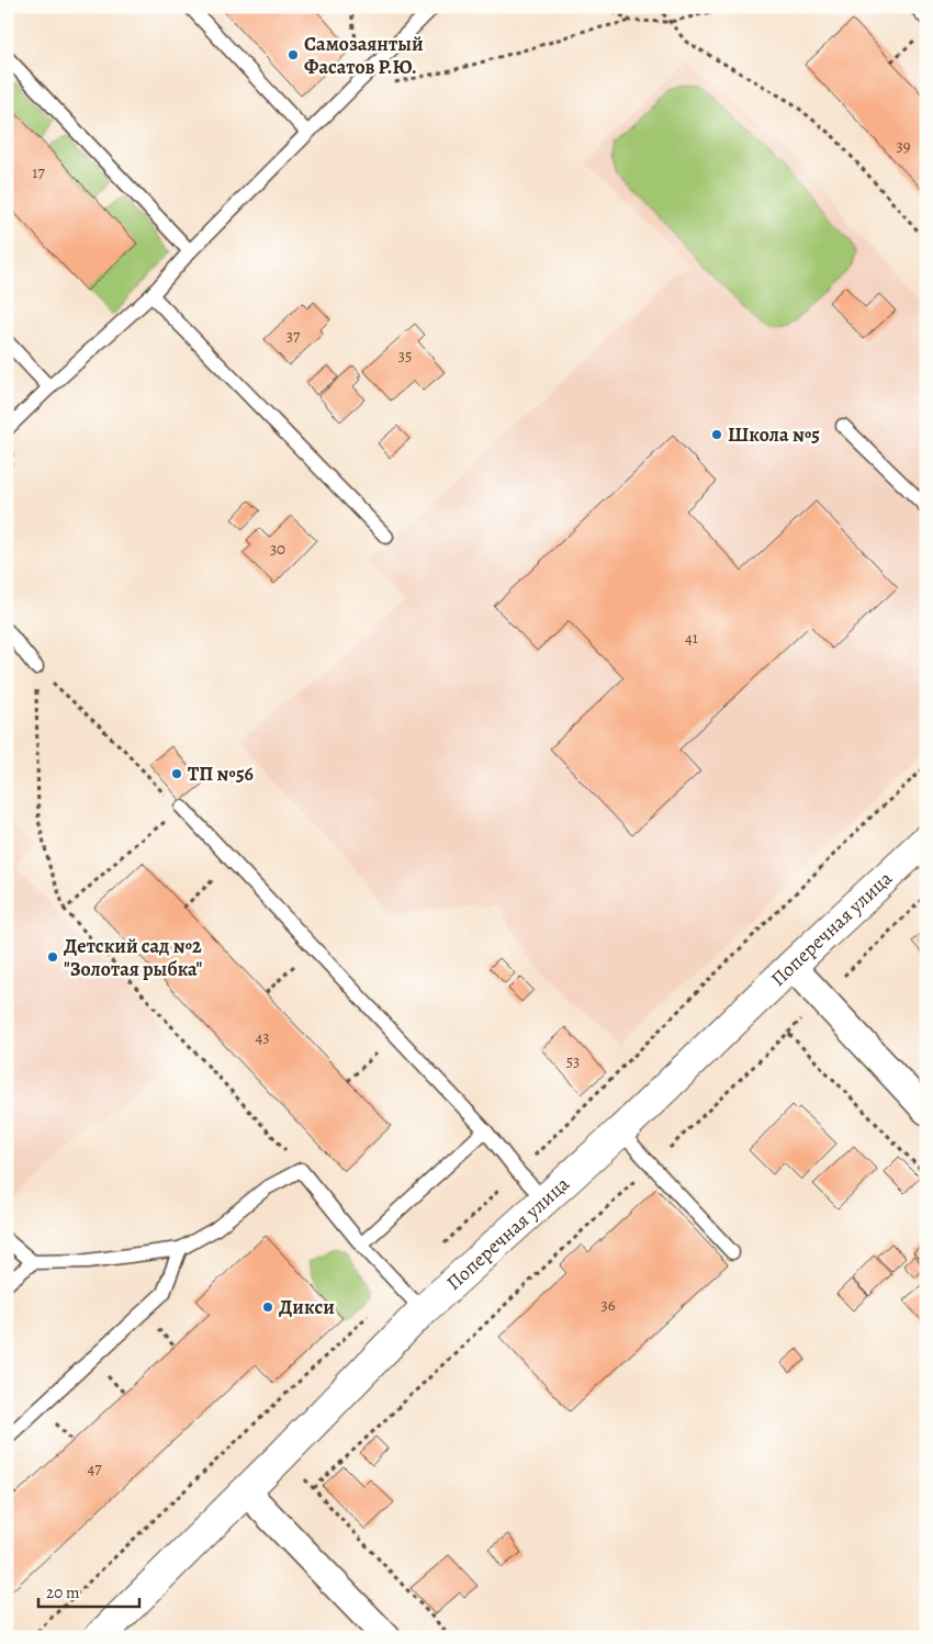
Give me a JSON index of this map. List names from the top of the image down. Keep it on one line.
{"streets":{"main road":["Поперечная улица"]},"places":["Самозаянтый Фасатов Р.Ю.","Школа №5","ТП №56","Детский сад №2 \"Золотая рыбка\"","Дикси"],"house_numbers":["39","17","37","35","30","41","43","53","36","47"],"scale_bar":"20 m"}
